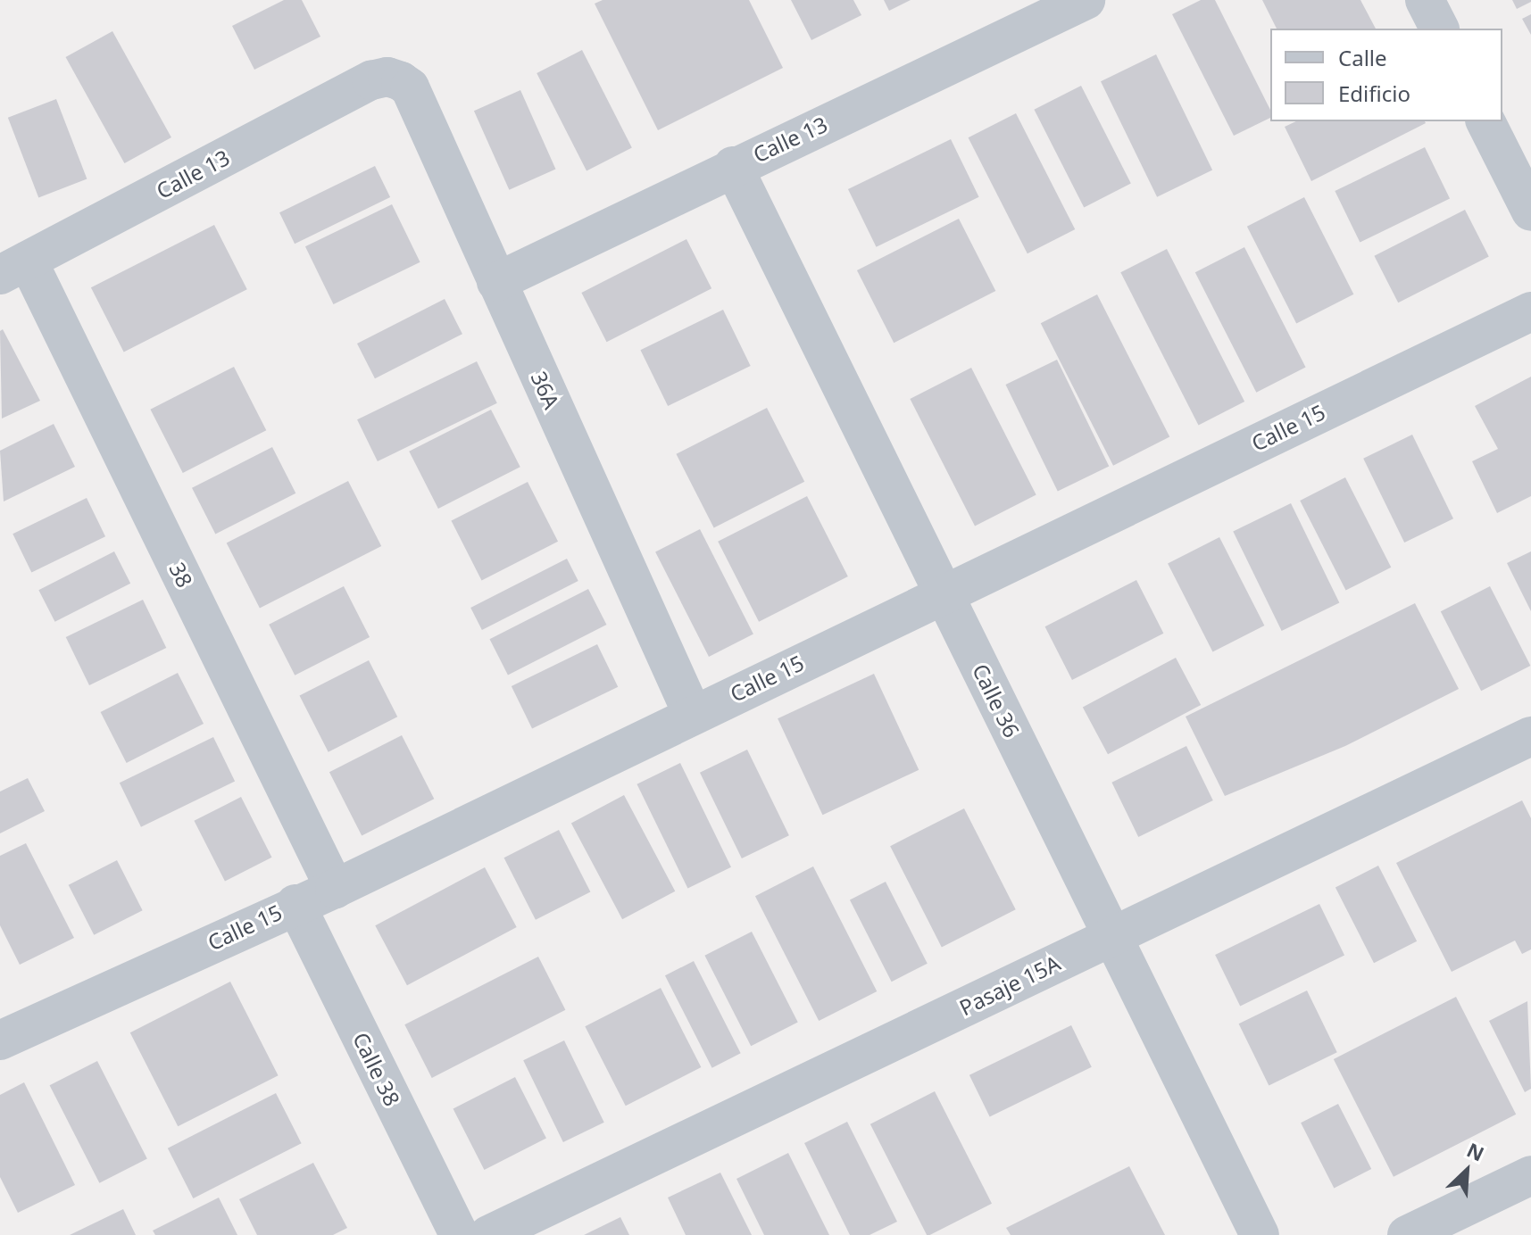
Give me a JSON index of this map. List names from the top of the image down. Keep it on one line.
{"streets":{"street":["Calle 13","36A","Calle 15","38","Calle 36","Pasaje 15A","Calle 38"]},"crossings":[["Calle 13","36A"],["Calle 13","38"],["Calle 13","Calle 36"],["36A","Calle 15"],["Calle 15","38"],["Calle 15","Calle 36"],["Calle 15","Calle 38"],["Calle 36","Pasaje 15A"]],"legend":["Calle","Edificio"],"north":"top right"}
